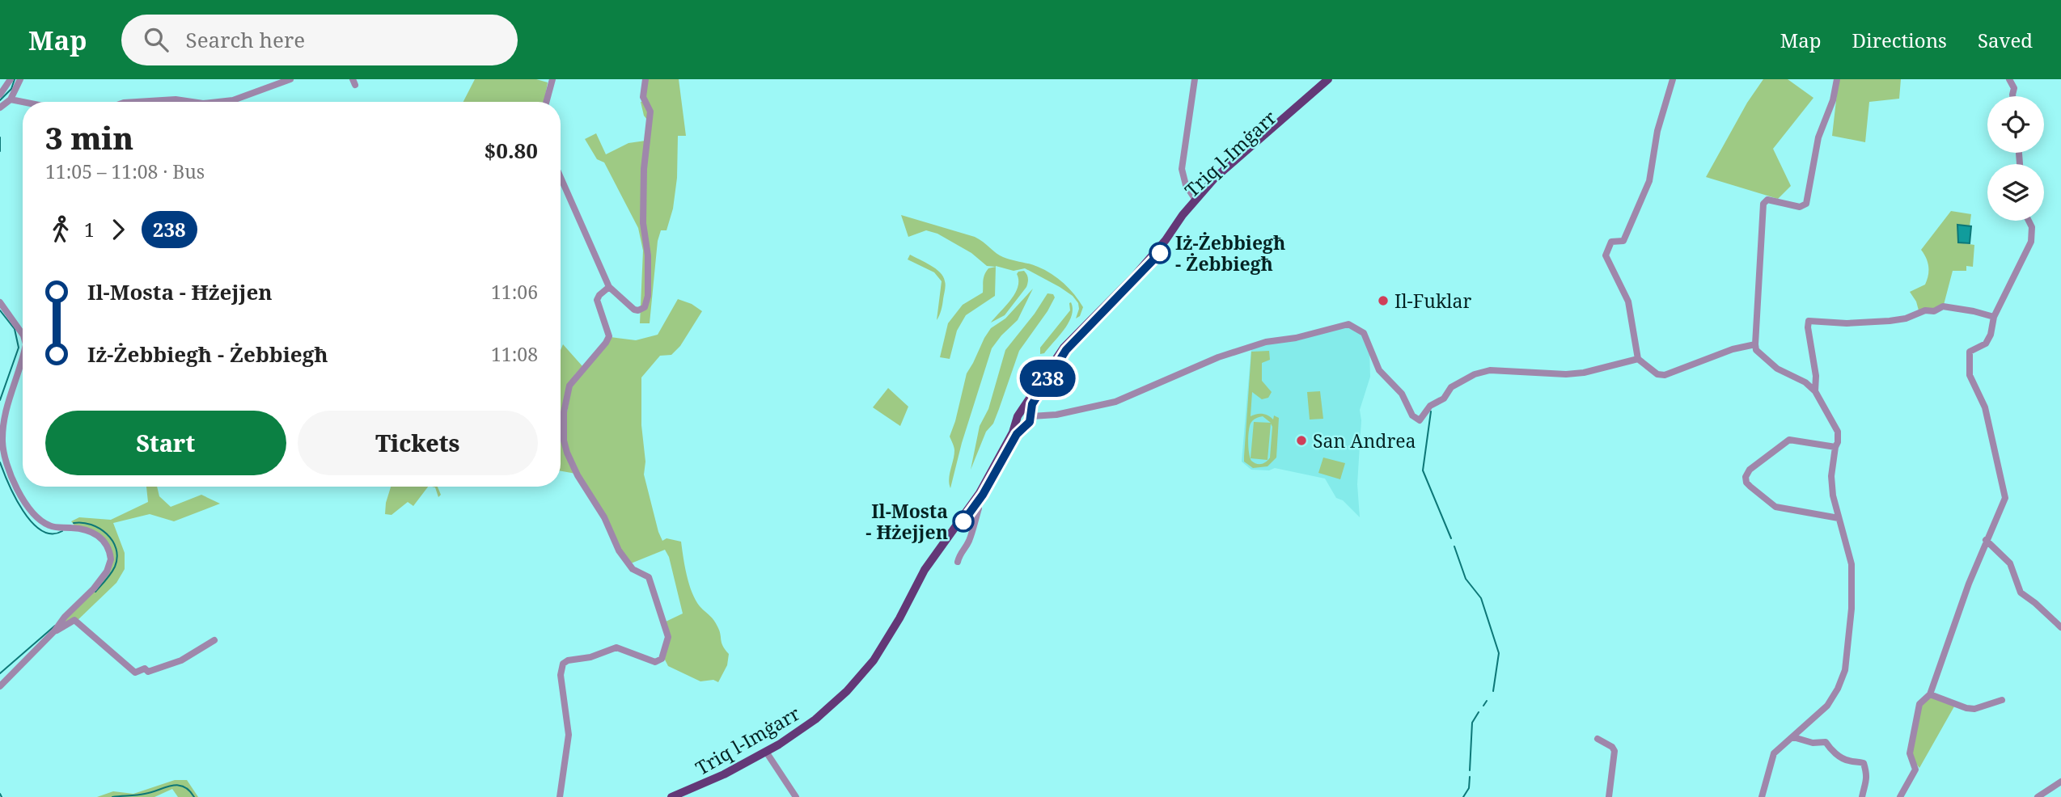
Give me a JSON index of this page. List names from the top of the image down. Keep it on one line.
{"streets":{"main road":["Triq l-Imġarr"]},"places":["Iż-Żebbiegħ - Żebbiegħ","Il-Fuklar","San Andrea","Il-Mosta - Ħżejjen"],"lines":["bus line 238"],"page":{"header":"Map","search":"Search here","nav":["Map","Directions","Saved"],"on_map":"238","heading":["3 min","11:05 – 11:08 · Bus","$0.80"],"legs":["1","238"],"list":[{"name":"Il-Mosta - Ħżejjen","value":"11:06"},{"name":"Iż-Żebbiegħ - Żebbiegħ","value":"11:08"}],"buttons":["Start","Tickets"]}}
